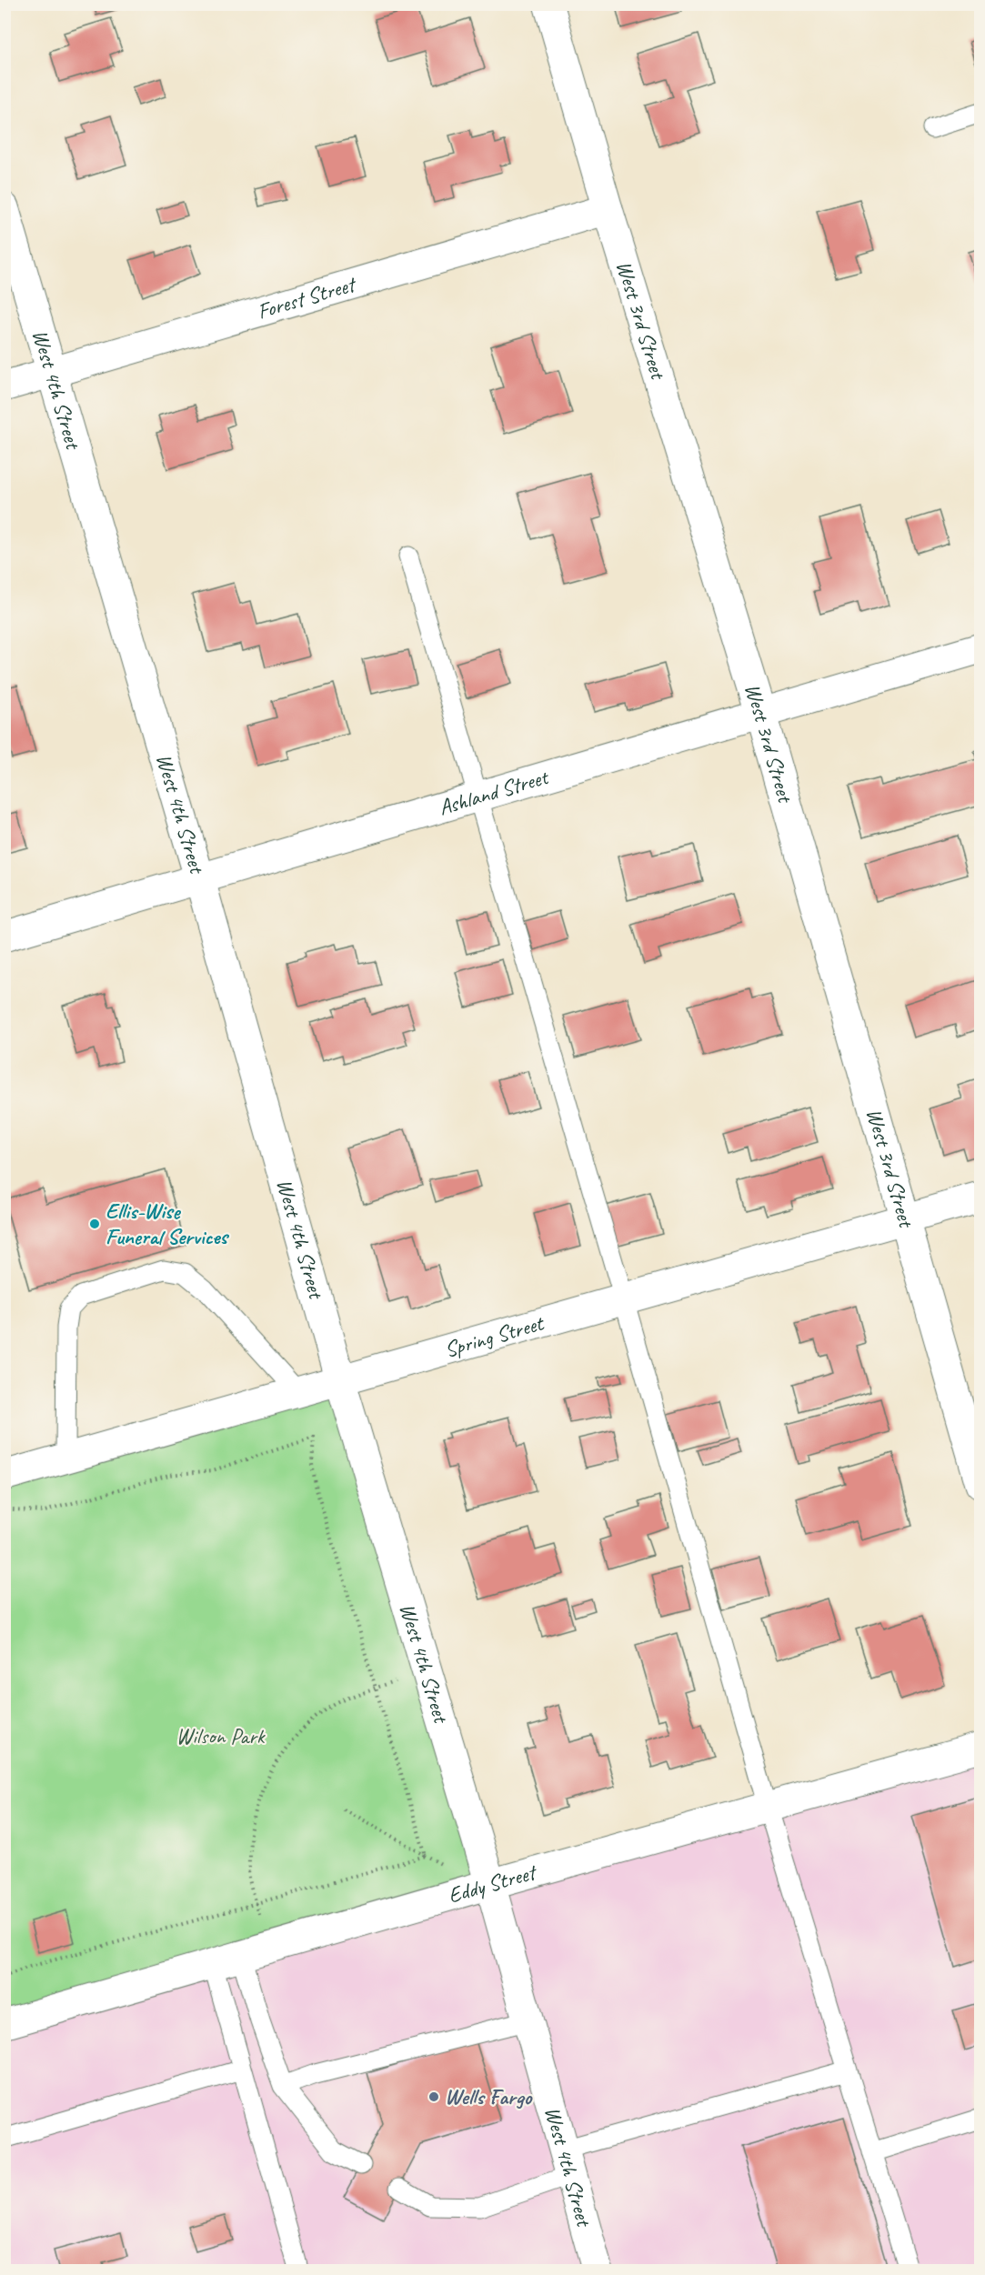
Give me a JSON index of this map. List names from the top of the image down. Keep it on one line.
{"streets":{"street":["Forest Street","West 3rd Street","West 4th Street","Ashland Street","Spring Street","Eddy Street"]},"crossings":[["Forest Street","West 3rd Street"],["Forest Street","West 4th Street"],["West 3rd Street","Ashland Street"],["West 3rd Street","Spring Street"],["West 4th Street","Ashland Street"],["West 4th Street","Spring Street"],["West 4th Street","Eddy Street"]],"parks":["Wilson Park"],"places":["Ellis-Wise Funeral Services","Wells Fargo"]}
